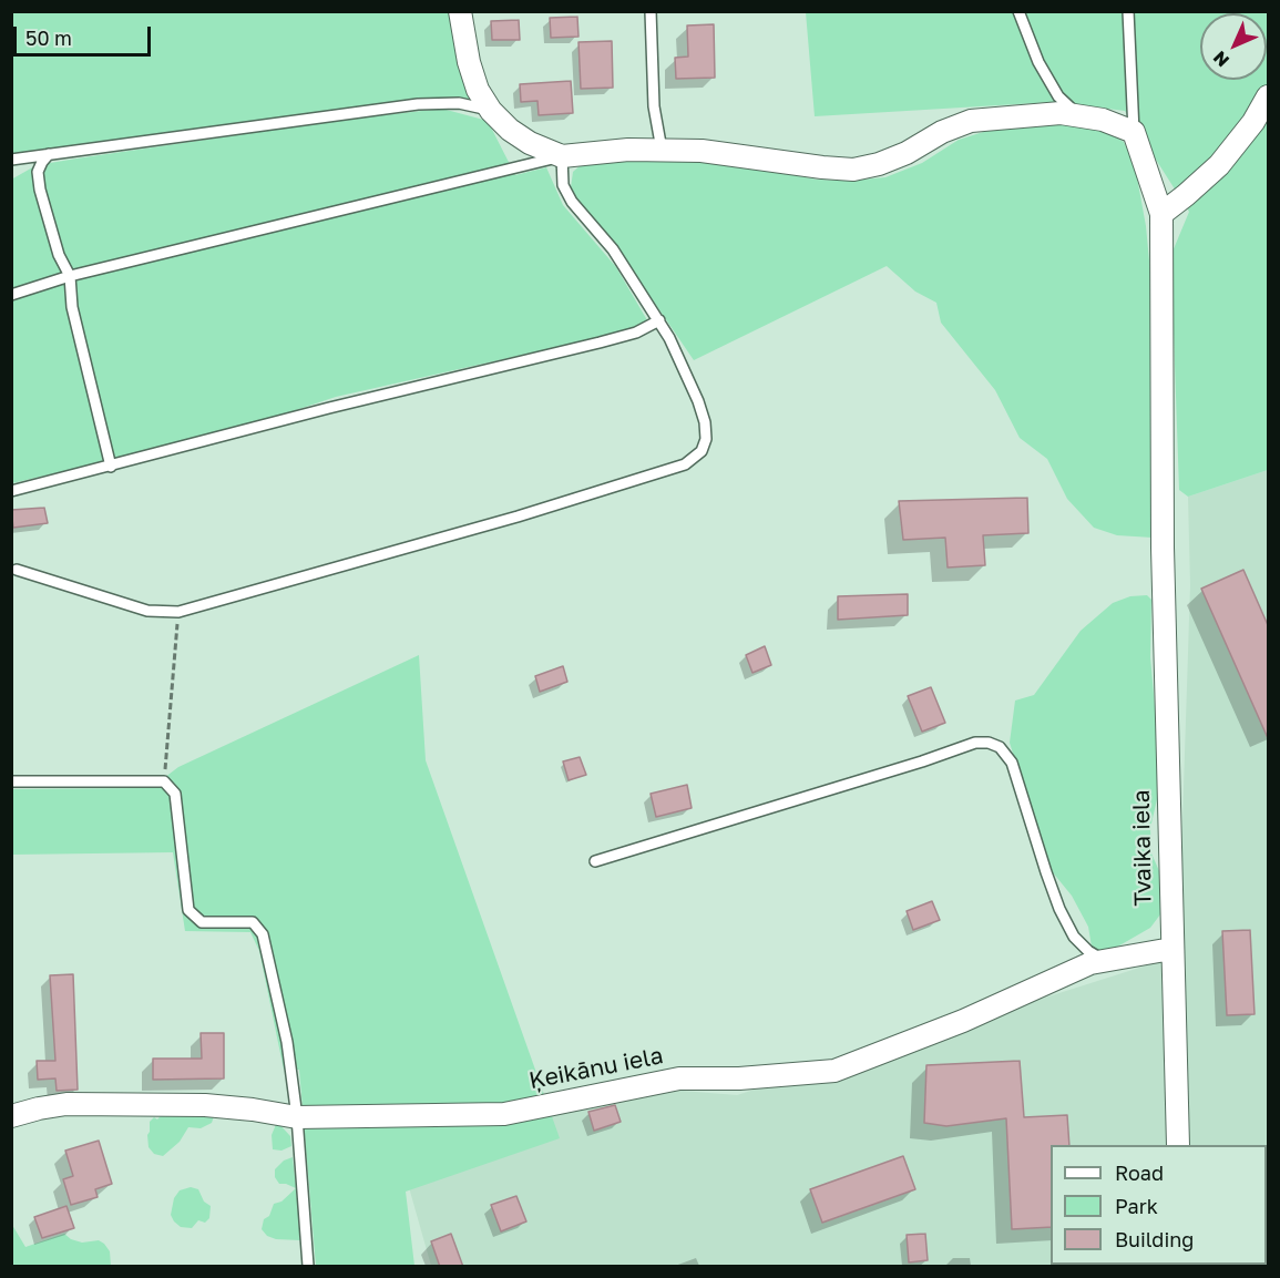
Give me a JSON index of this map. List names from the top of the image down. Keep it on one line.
{"streets":{"street":["Tvaika iela","Ķeikānu iela"]},"crossings":[["Tvaika iela","Ķeikānu iela"]],"legend":["Road","Park","Building"],"scale_bar":"50 m","north":"bottom left"}
